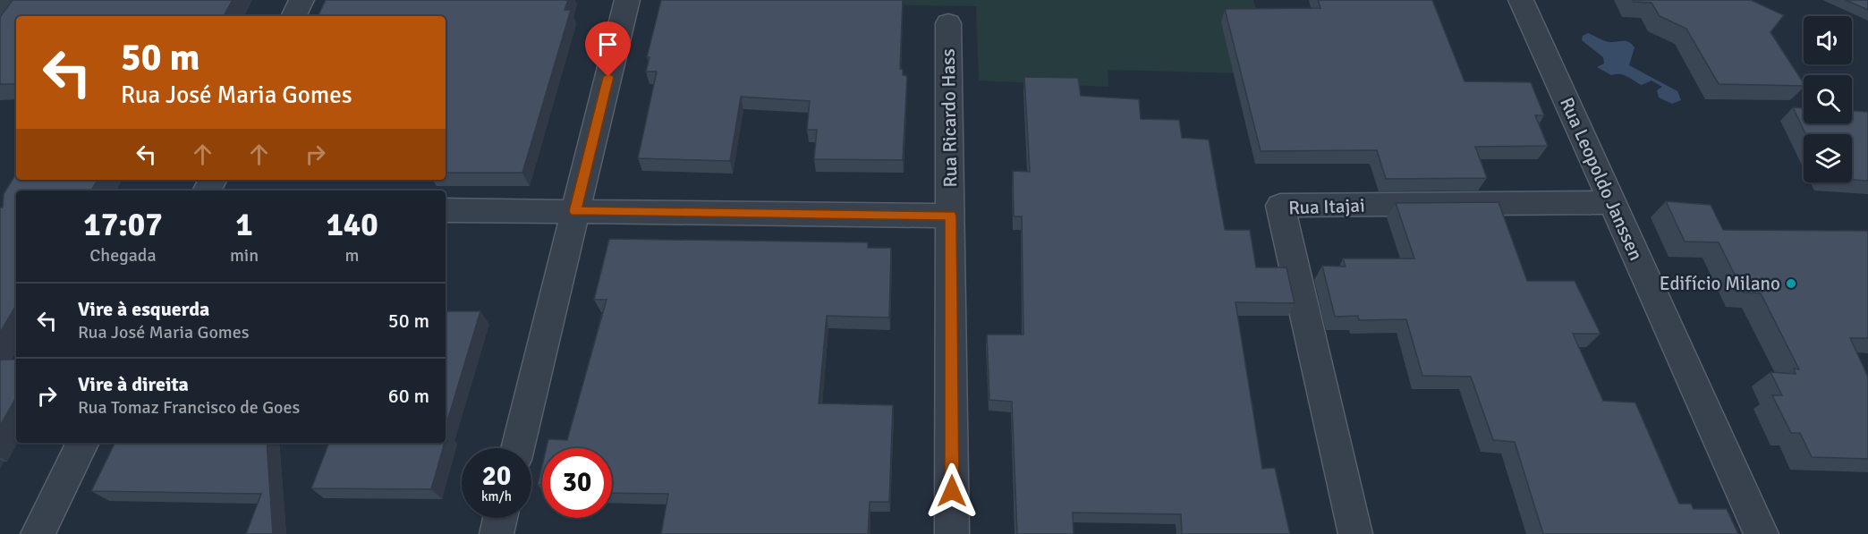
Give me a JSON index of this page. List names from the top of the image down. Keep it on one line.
{"streets":{"street":["Rua Ricardo Hass","Rua Leopoldo Janssen","Rua Itajai"]},"crossings":[["Rua Leopoldo Janssen","Rua Itajai"]],"places":["Edifício Milano"],"page":{"turn":["50 m","Rua José Maria Gomes"],"eta":["17:07","Chegada","1","min","140","m"],"list":[{"name":"Vire à esquerda","note":"Rua José Maria Gomes","value":"50 m"},{"name":"Vire à direita","note":"Rua Tomaz Francisco de Goes","value":"60 m"}],"speed":"20 km/h","limit":"30"}}
